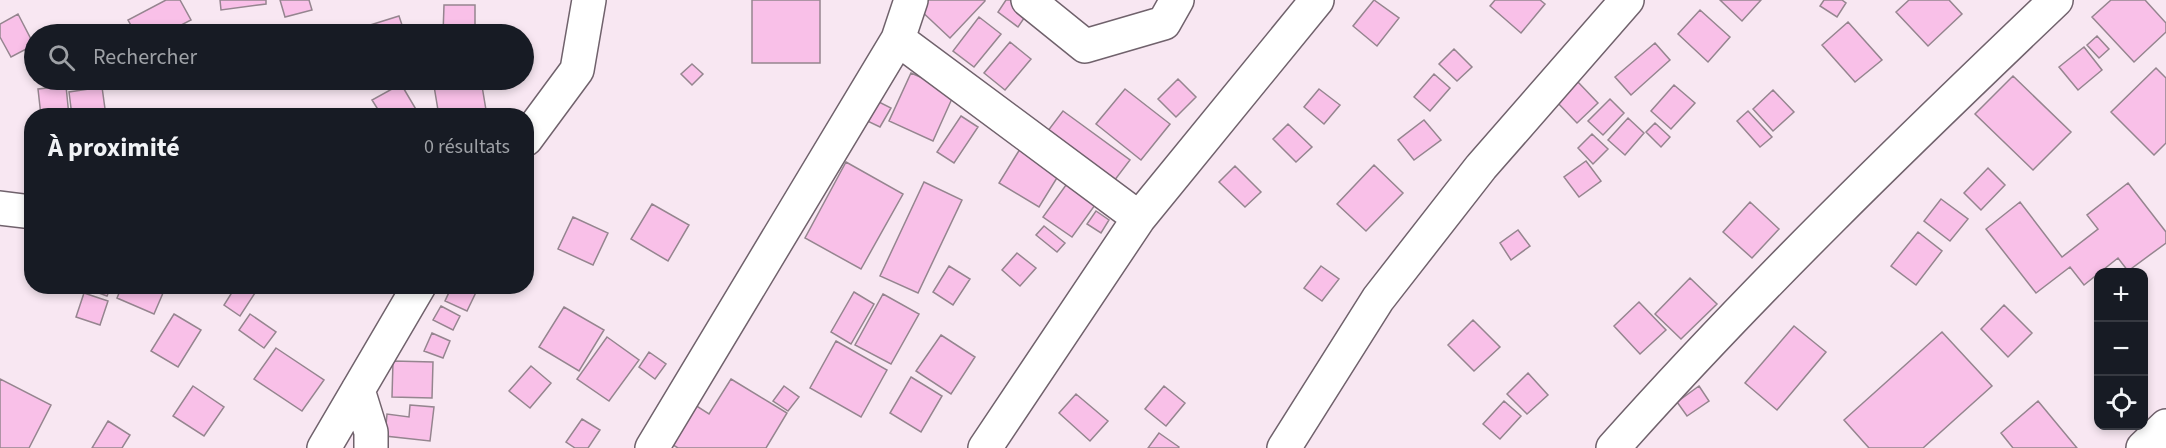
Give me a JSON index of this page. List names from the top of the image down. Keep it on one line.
{"page":{"search":"Rechercher","heading":["À proximité","0 résultats"],"map_buttons":["+","−"]}}
